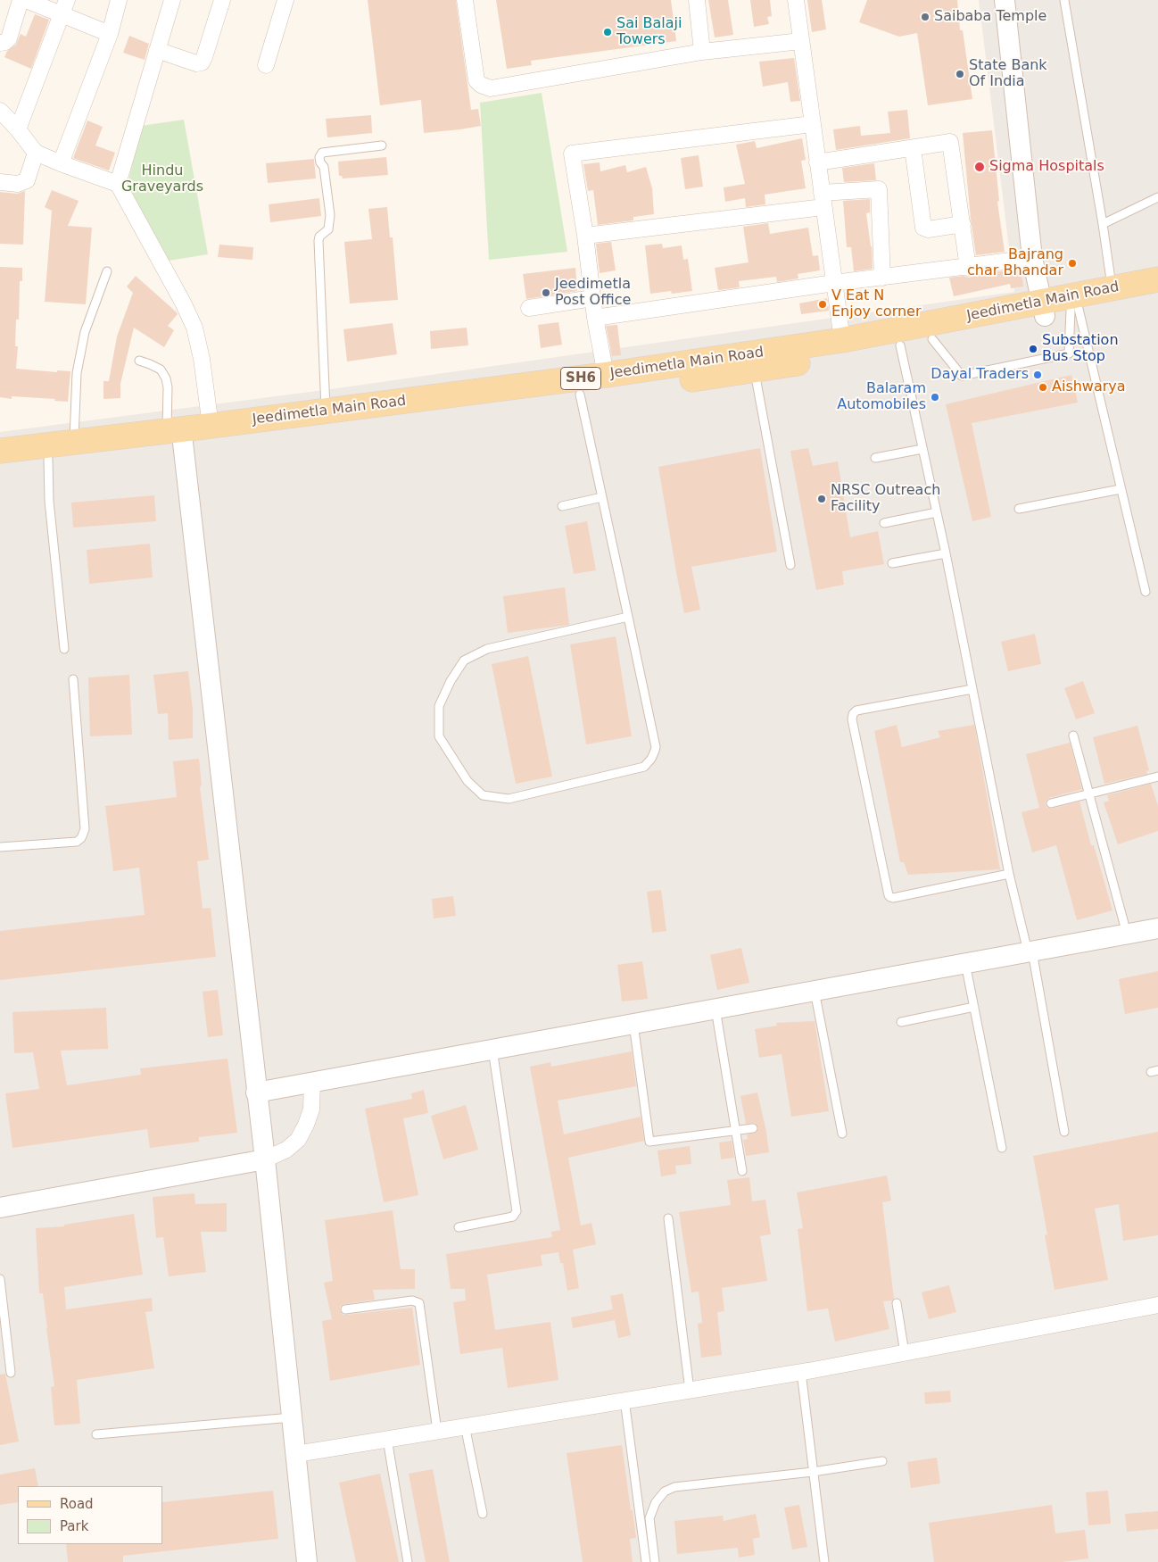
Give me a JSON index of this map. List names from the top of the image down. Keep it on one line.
{"streets":{"main road":["Jeedimetla Main Road","SH6"]},"parks":["Hindu Graveyards"],"places":["Saibaba Temple","Sai Balaji Towers","State Bank Of India","Sigma Hospitals","Bajrang char Bhandar","Jeedimetla Post Office","V Eat N Enjoy corner","Substation Bus Stop","Dayal Traders","Aishwarya","Balaram Automobiles","NRSC Outreach Facility"],"legend":["Road","Park"]}
